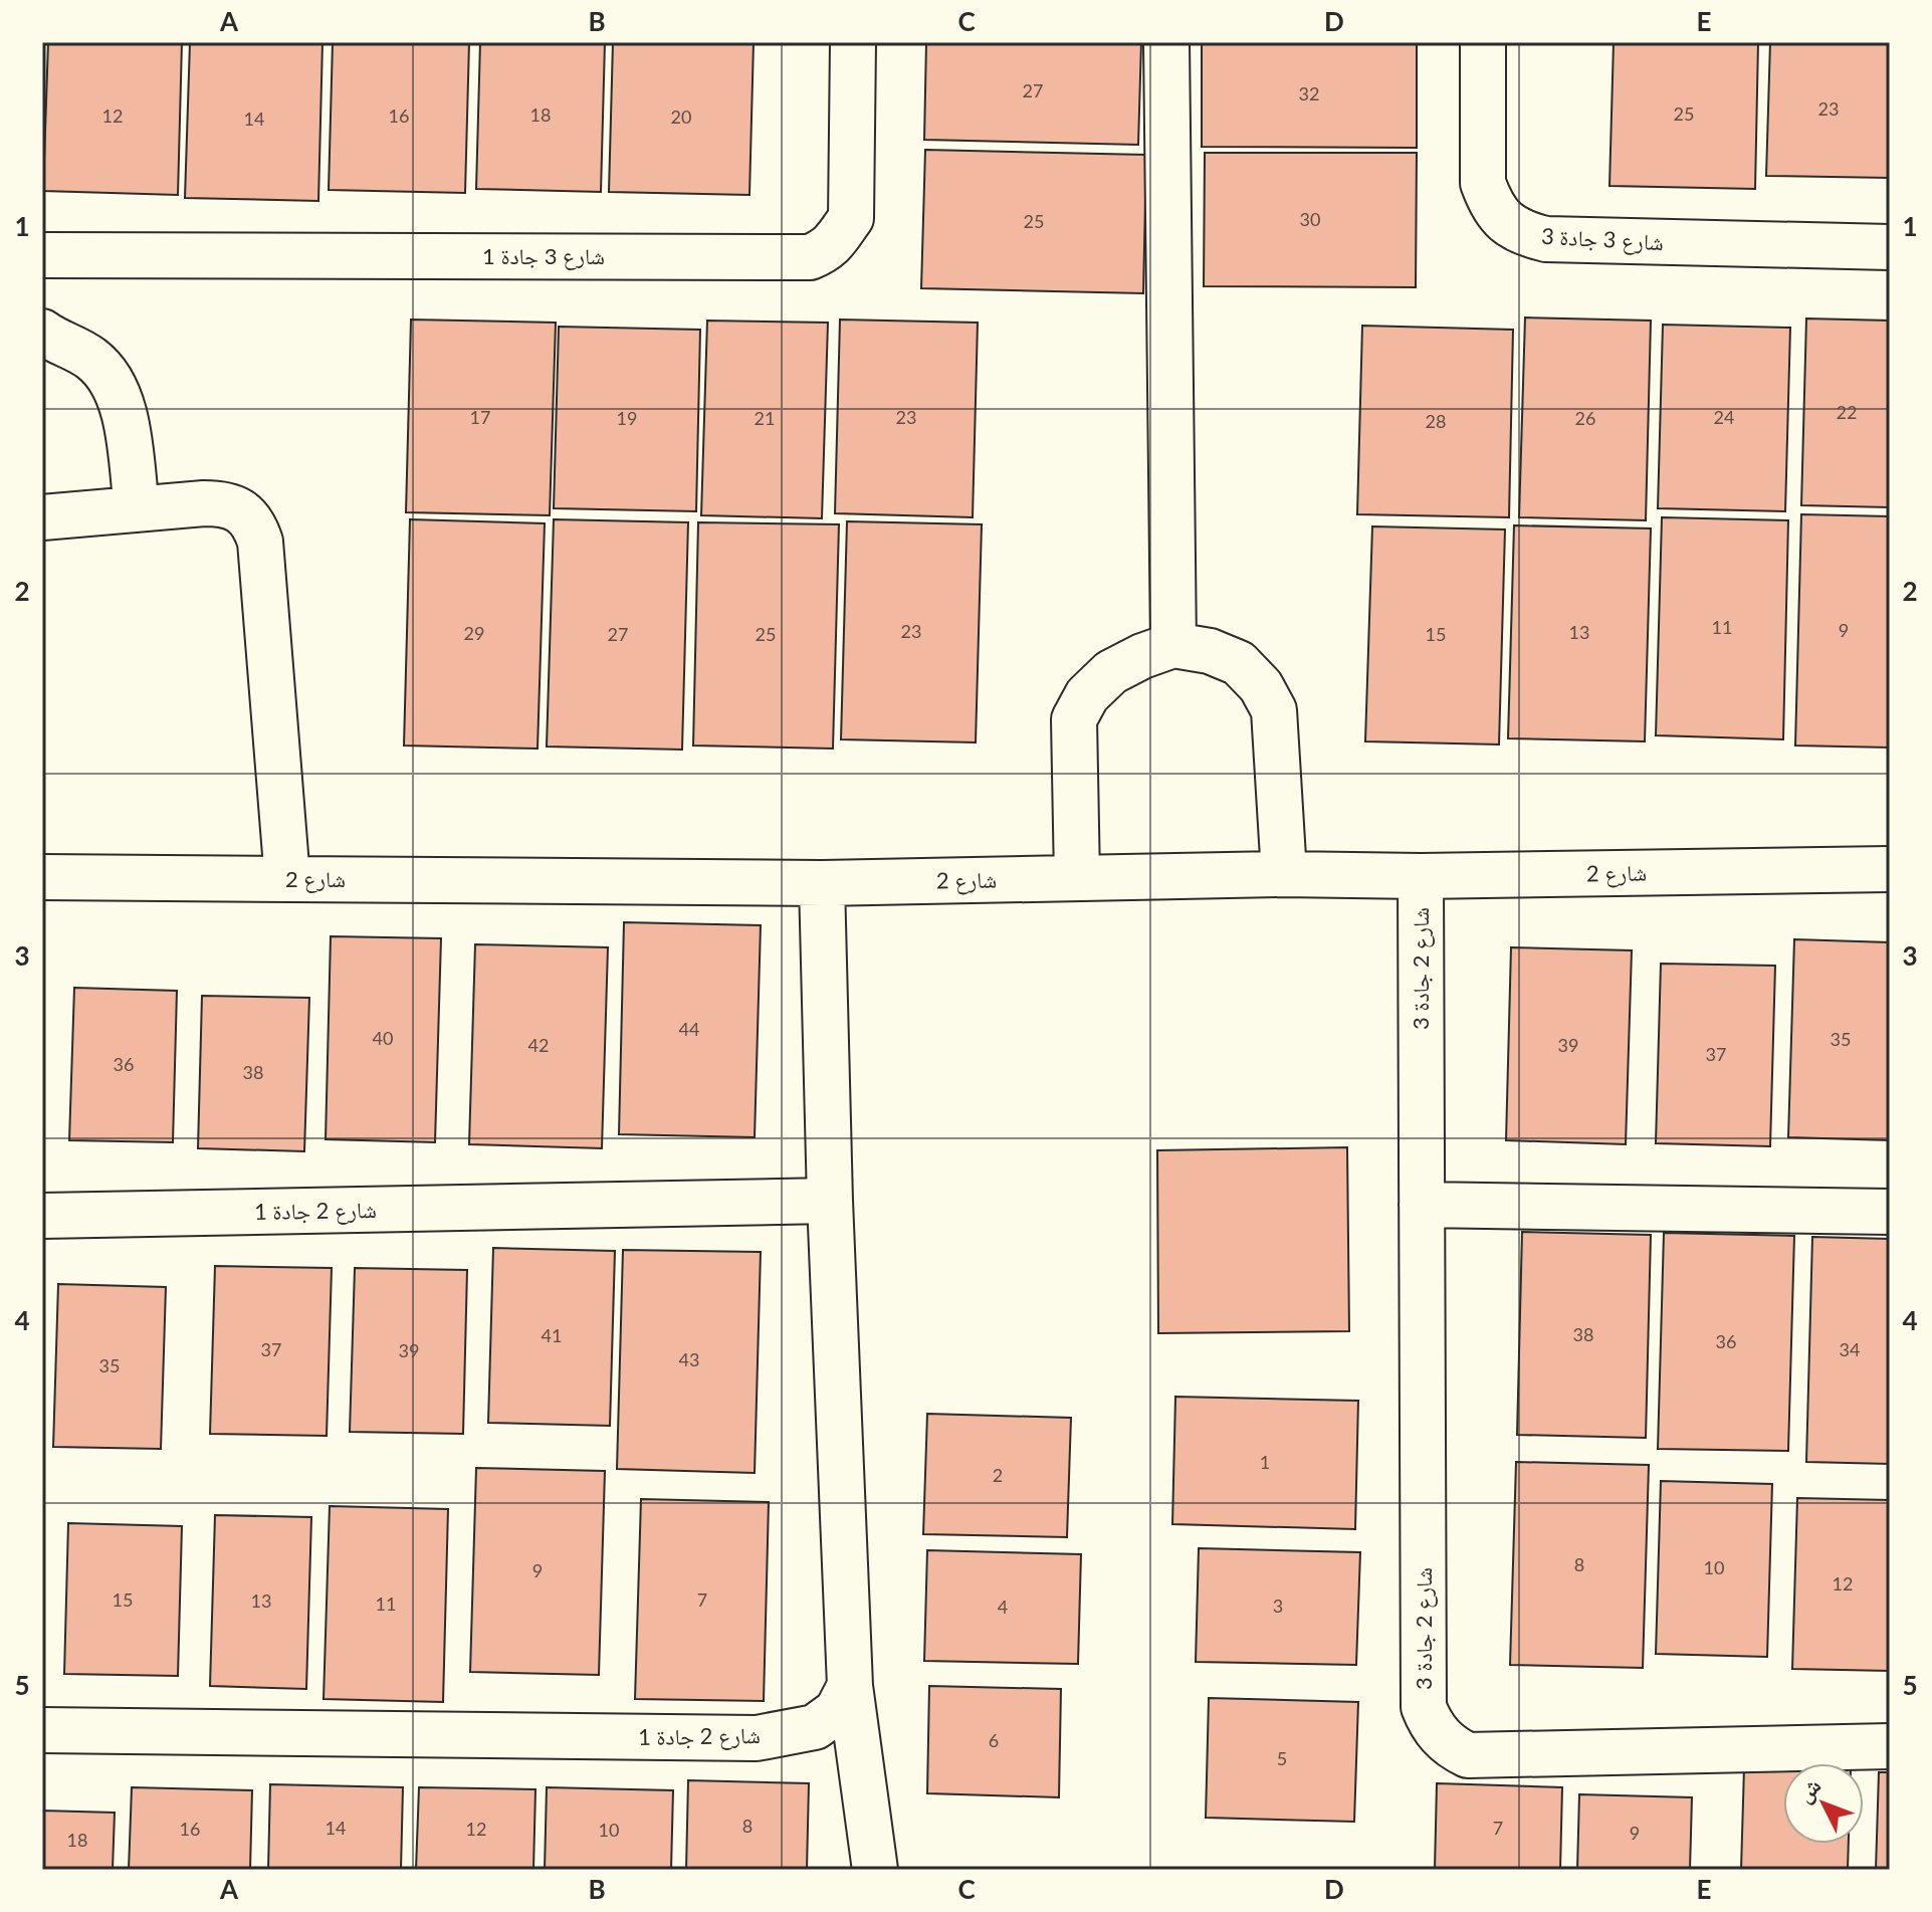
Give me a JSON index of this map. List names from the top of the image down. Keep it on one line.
{"streets":{"street":["شارع 3 جادة 3","شارع 3 جادة 1","شارع 2","شارع 2 جادة 3","شارع 2 جادة 1"]},"crossings":[["شارع 2","شارع 2 جادة 3"]],"house_numbers":["27","32","23","25","18","12","16","20","14","30","25","22","17","23","24","19","21","26","28","11","9","23","13","29","27","25","15","44","40","35","42","39","37","36","38","38","41","36","37","34","39","43","35","1","2","8","10","9","12","15","7","13","11","3","4","6","5","8","14","7","16","12","10","9","18"],"north":"top left","grid":{"columns":["A","B","C","D","E"],"rows":["1","2","3","4","5"]}}
